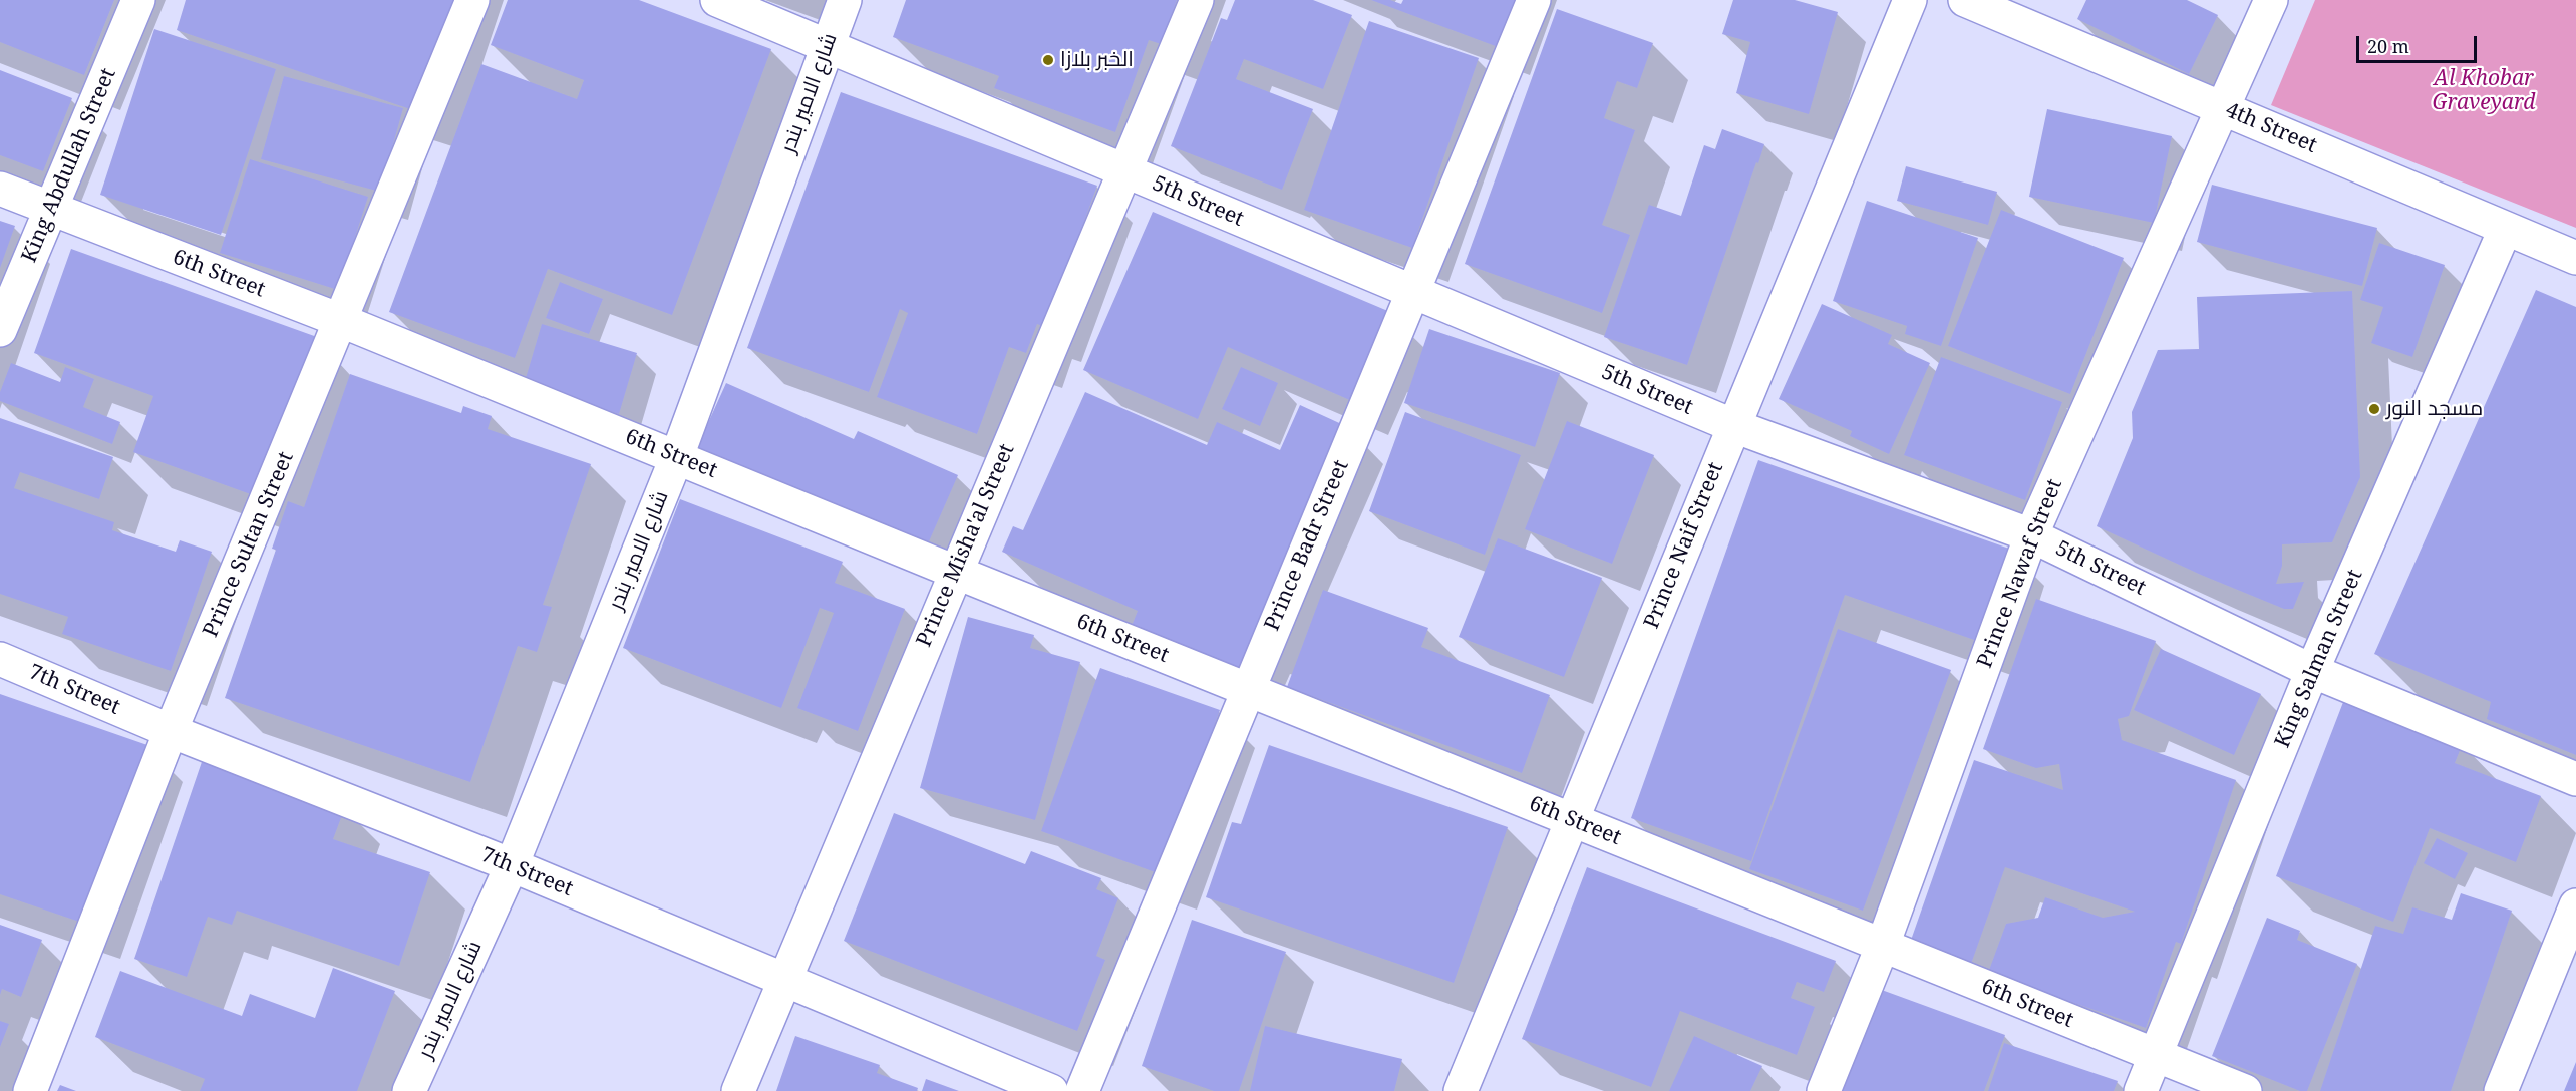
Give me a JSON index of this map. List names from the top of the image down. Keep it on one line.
{"streets":{"street":["شارع الامير بندر","4th Street","King Abdullah Street","5th Street","6th Street","Prince Sultan Street","Prince Misha'al Street","Prince Badr Street","Prince Naif Street","Prince Nawaf Street","King Salman Street","7th Street"]},"crossings":[["شارع الامير بندر","5th Street"],["شارع الامير بندر","6th Street"],["شارع الامير بندر","7th Street"],["4th Street","Prince Nawaf Street"],["4th Street","King Salman Street"],["King Abdullah Street","6th Street"],["5th Street","Prince Misha'al Street"],["5th Street","Prince Badr Street"],["5th Street","Prince Naif Street"],["5th Street","Prince Nawaf Street"],["5th Street","King Salman Street"],["6th Street","Prince Sultan Street"],["6th Street","Prince Misha'al Street"],["6th Street","Prince Badr Street"],["6th Street","Prince Naif Street"],["6th Street","Prince Nawaf Street"],["6th Street","King Salman Street"],["Prince Sultan Street","7th Street"],["Prince Misha'al Street","7th Street"]],"parks":["Al Khobar Graveyard"],"places":["الخبر بلازا","مسجد النور"],"scale_bar":"20 m"}
